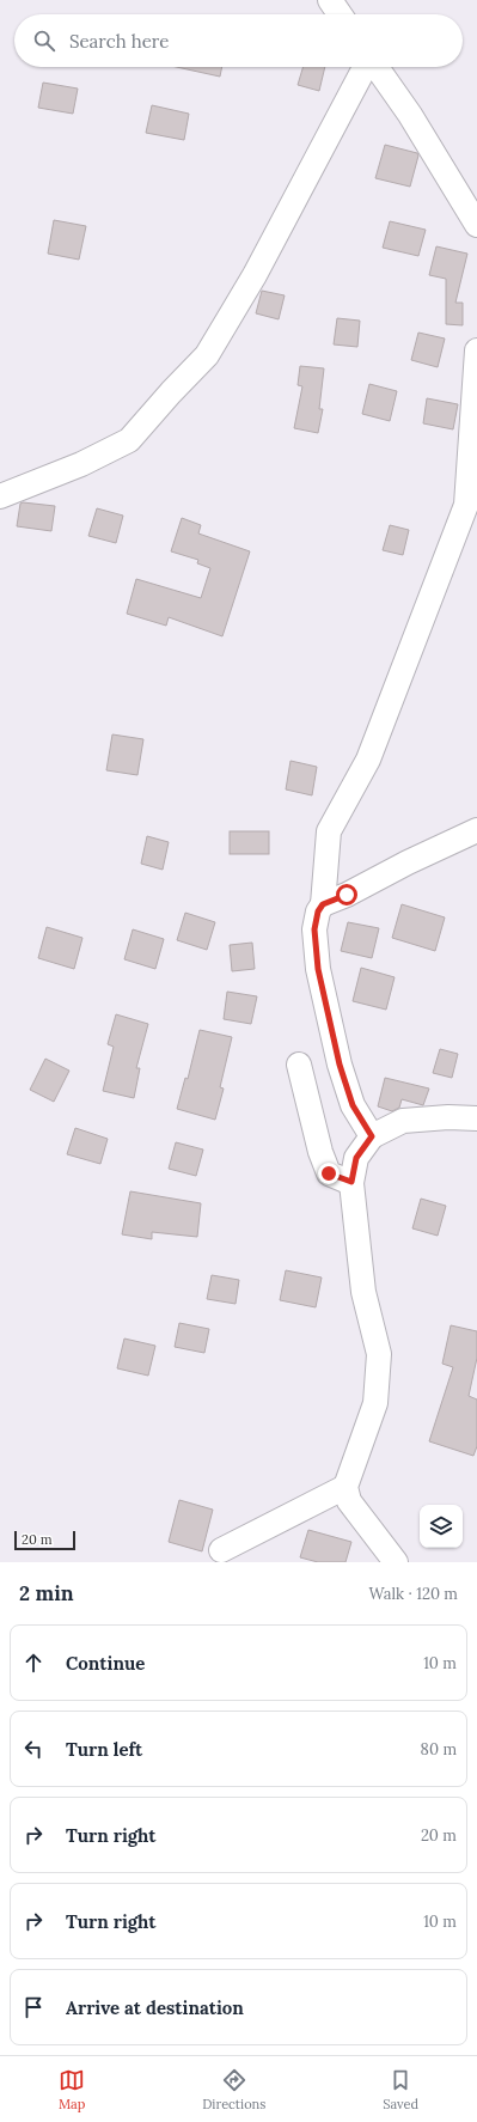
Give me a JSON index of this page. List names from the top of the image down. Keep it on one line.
{"scale_bar":"20 m","page":{"search":"Search here","scale":"20 m","heading":["2 min","Walk · 120 m"],"list":[["Continue","10 m"],["Turn left","80 m"],["Turn right","20 m"],["Turn right","10 m"],"Arrive at destination"],"nav":["Map","Directions","Saved"]}}
